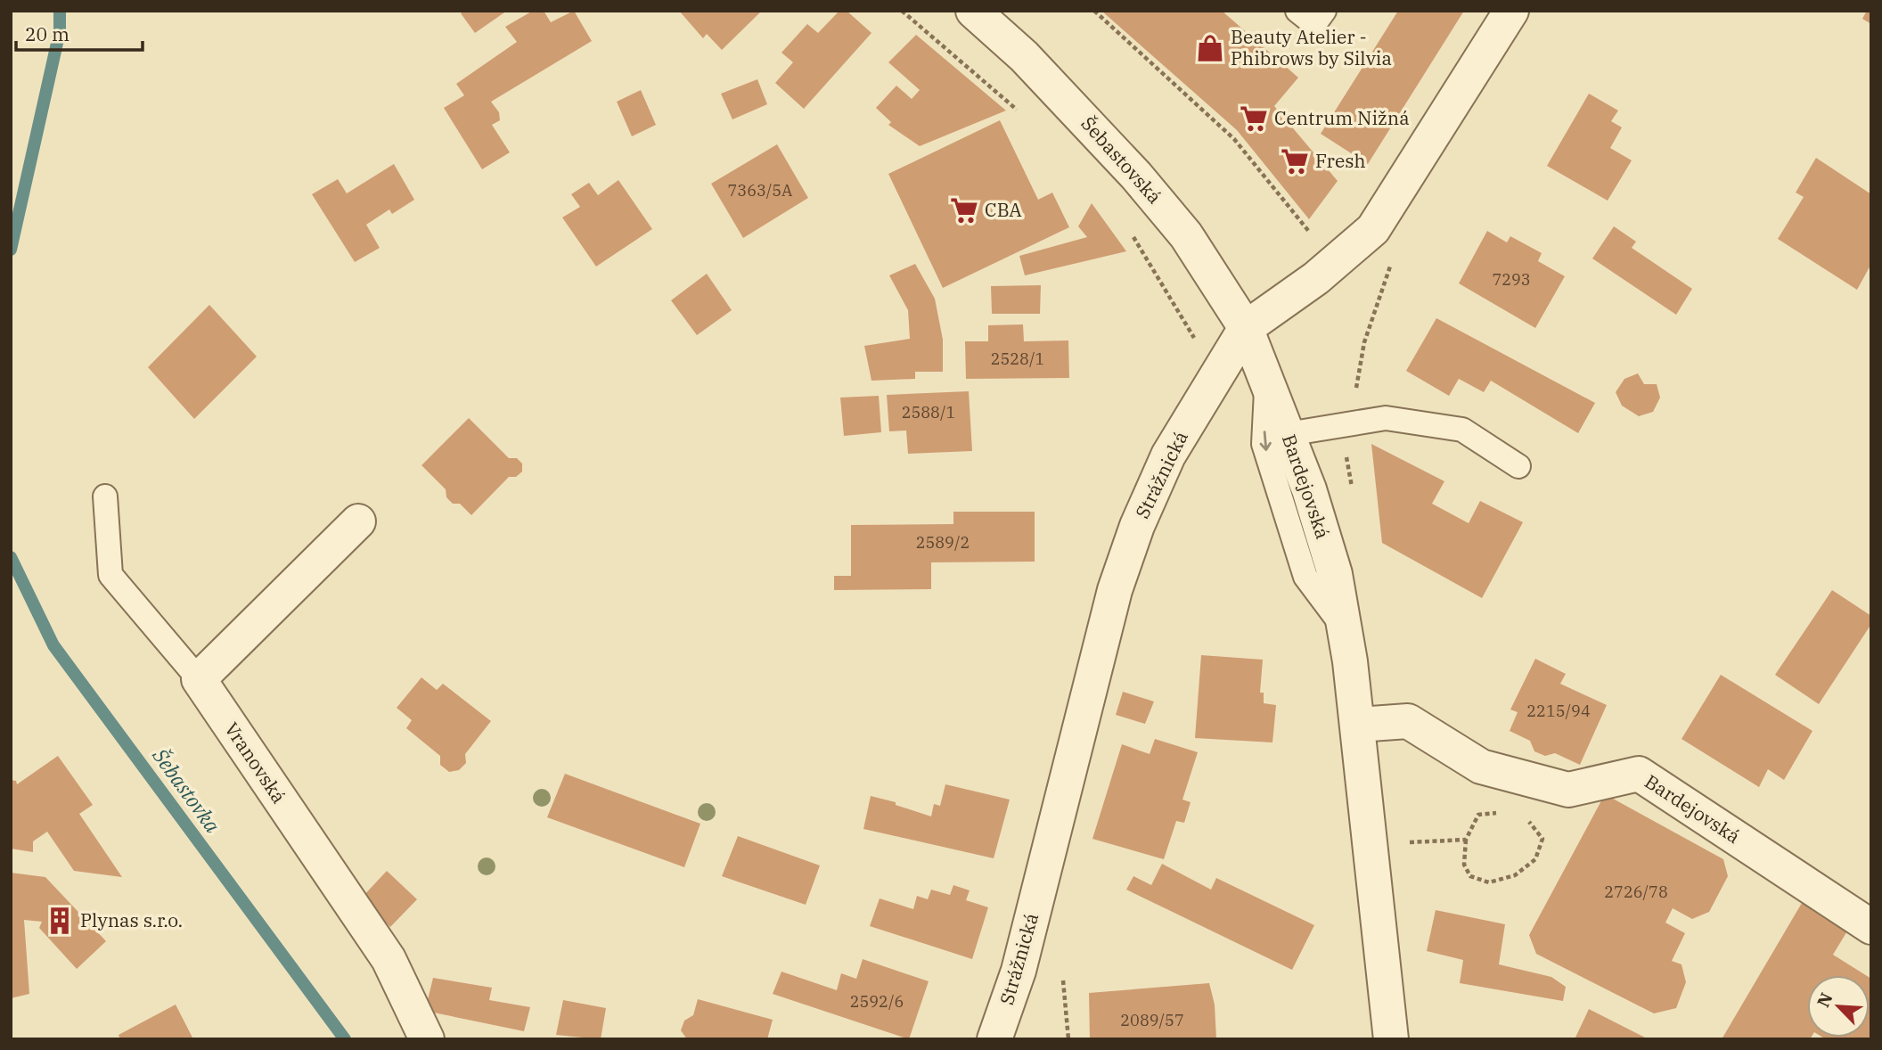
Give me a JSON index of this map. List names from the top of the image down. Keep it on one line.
{"streets":{"street":["Šebastovská","Strážnická","Bardejovská","Vranovská"]},"crossings":[["Šebastovská","Strážnická"],["Šebastovská","Bardejovská"],["Strážnická","Bardejovská"]],"water":["Šebastovka"],"places":{"shop":["Beauty Atelier - Phibrows by Silvia"],"supermarket":["Centrum Nižná","Fresh","CBA"],"building":["Plynas s.r.o."]},"house_numbers":["7363/5A","7293","2528/1","2588/1","2589/2","2215/94","2726/78","2592/6","2089/57"],"scale_bar":"20 m","north":"top left"}
